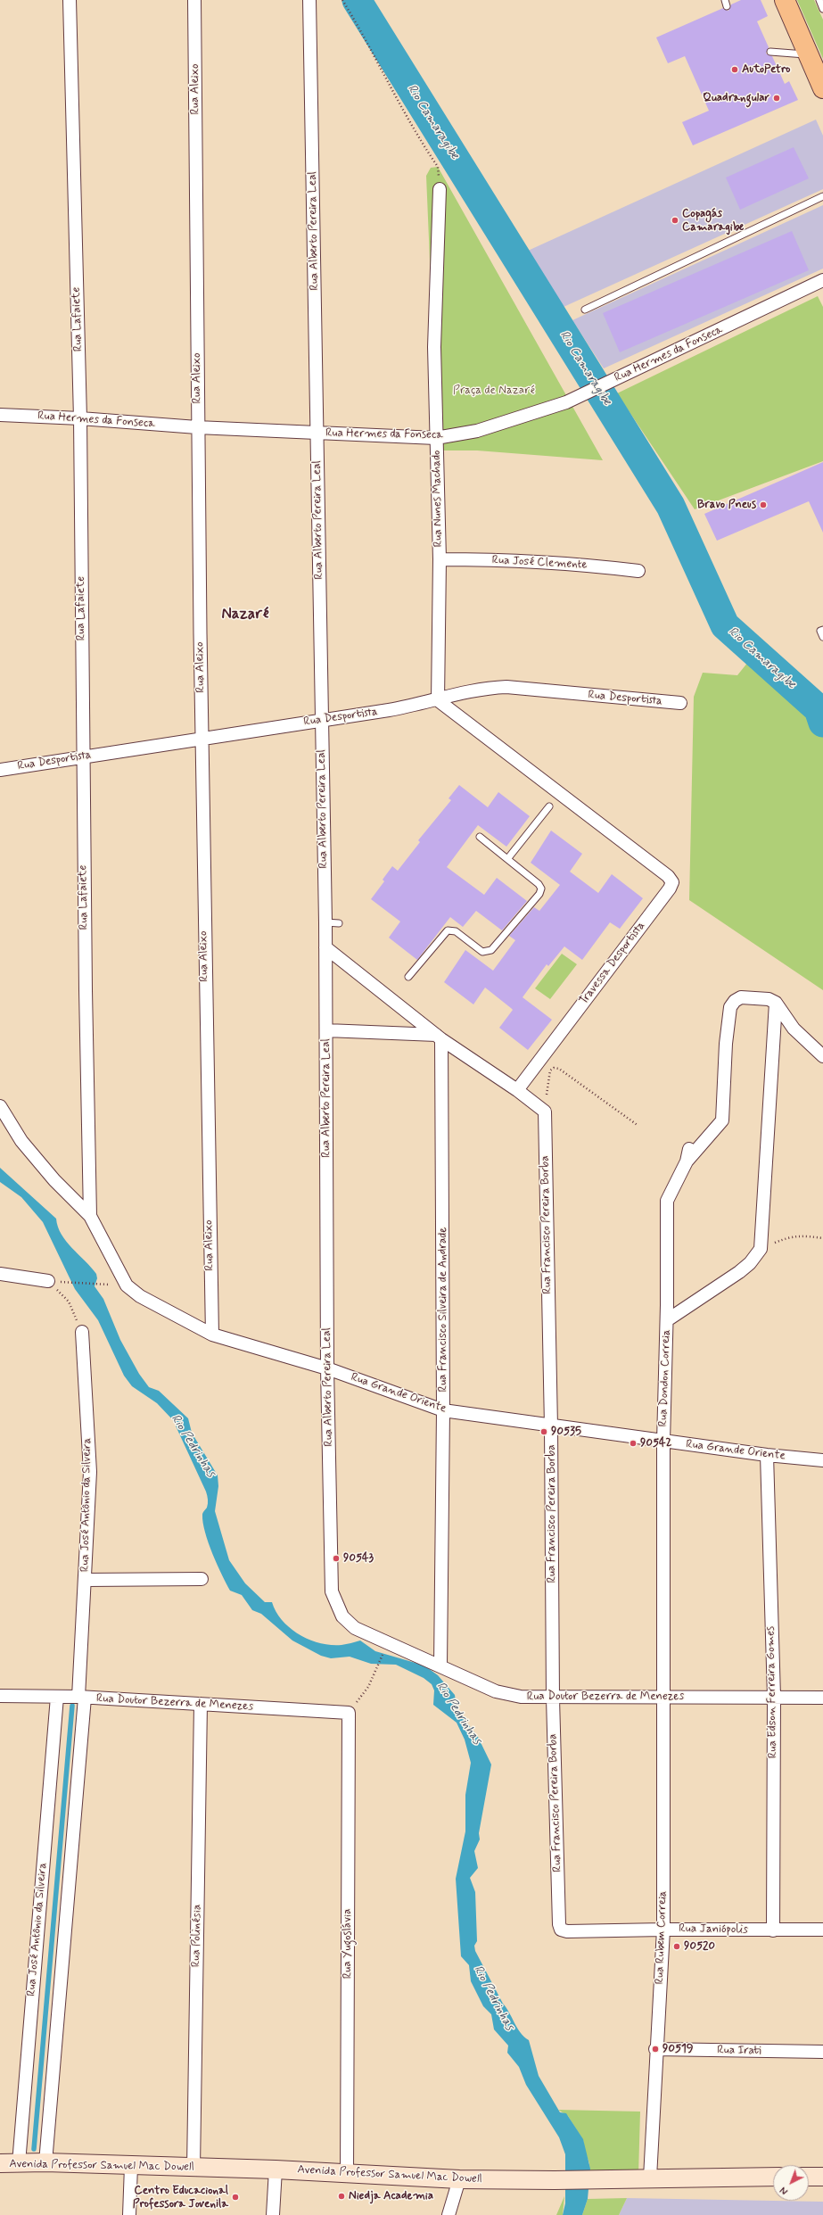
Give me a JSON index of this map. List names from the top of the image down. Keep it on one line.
{"streets":{"street":["Rua Aleixo","Rua Alberto Pereira Leal","Rua Lafaiete","Rua Hermes da Fonseca","Rua Nunes Machado","Rua José Clemente","Rua Desportista","Travessa Desportista","Rua Francisco Pereira Borba","Rua Francisco Silveira de Andrade","Rua Dondon Correia","Rua Grande Oriente","Rua José Antônio da Silveira","Rua Edson Ferreira Gomes","Rua Doutor Bezerra de Menezes","Rua Janiópolis","Rua Polinésia","Rua Rubem Correia","Rua Yugoslávia","Rua Irati","Avenida Professor Samuel Mac Dowell"]},"crossings":[["Rua Aleixo","Rua Hermes da Fonseca"],["Rua Aleixo","Rua Desportista"],["Rua Aleixo","Rua Grande Oriente"],["Rua Alberto Pereira Leal","Rua Hermes da Fonseca"],["Rua Alberto Pereira Leal","Rua Desportista"],["Rua Alberto Pereira Leal","Rua Grande Oriente"],["Rua Alberto Pereira Leal","Rua Doutor Bezerra de Menezes"],["Rua Lafaiete","Rua Hermes da Fonseca"],["Rua Lafaiete","Rua Desportista"],["Rua Lafaiete","Rua Grande Oriente"],["Rua Hermes da Fonseca","Rua Nunes Machado"],["Rua Nunes Machado","Rua José Clemente"],["Rua Nunes Machado","Rua Desportista"],["Rua Nunes Machado","Travessa Desportista"],["Rua Desportista","Travessa Desportista"],["Rua Francisco Pereira Borba","Rua Grande Oriente"],["Rua Francisco Pereira Borba","Rua Doutor Bezerra de Menezes"],["Rua Francisco Pereira Borba","Rua Janiópolis"],["Rua Francisco Silveira de Andrade","Rua Grande Oriente"],["Rua Francisco Silveira de Andrade","Rua Doutor Bezerra de Menezes"],["Rua Dondon Correia","Rua Grande Oriente"],["Rua Dondon Correia","Rua Doutor Bezerra de Menezes"],["Rua Dondon Correia","Rua Rubem Correia"],["Rua Grande Oriente","Rua Edson Ferreira Gomes"],["Rua José Antônio da Silveira","Rua Doutor Bezerra de Menezes"],["Rua José Antônio da Silveira","Avenida Professor Samuel Mac Dowell"],["Rua Edson Ferreira Gomes","Rua Doutor Bezerra de Menezes"],["Rua Edson Ferreira Gomes","Rua Janiópolis"],["Rua Doutor Bezerra de Menezes","Rua Polinésia"],["Rua Doutor Bezerra de Menezes","Rua Rubem Correia"],["Rua Doutor Bezerra de Menezes","Rua Yugoslávia"],["Rua Janiópolis","Rua Rubem Correia"],["Rua Polinésia","Avenida Professor Samuel Mac Dowell"],["Rua Rubem Correia","Rua Irati"],["Rua Rubem Correia","Avenida Professor Samuel Mac Dowell"],["Rua Yugoslávia","Avenida Professor Samuel Mac Dowell"]],"districts":["Nazaré"],"water":["Rio Camaragibe","Rio Pedrinhas"],"parks":["Praça de Nazaré"],"places":["AutoPetro","Quadrangular","Copagás Camaragibe","Bravo Pneus","90535","90542","90543","90520","90519","Niedja Academia","Centro Educacional Professora Jovenila"],"north":"bottom left"}
